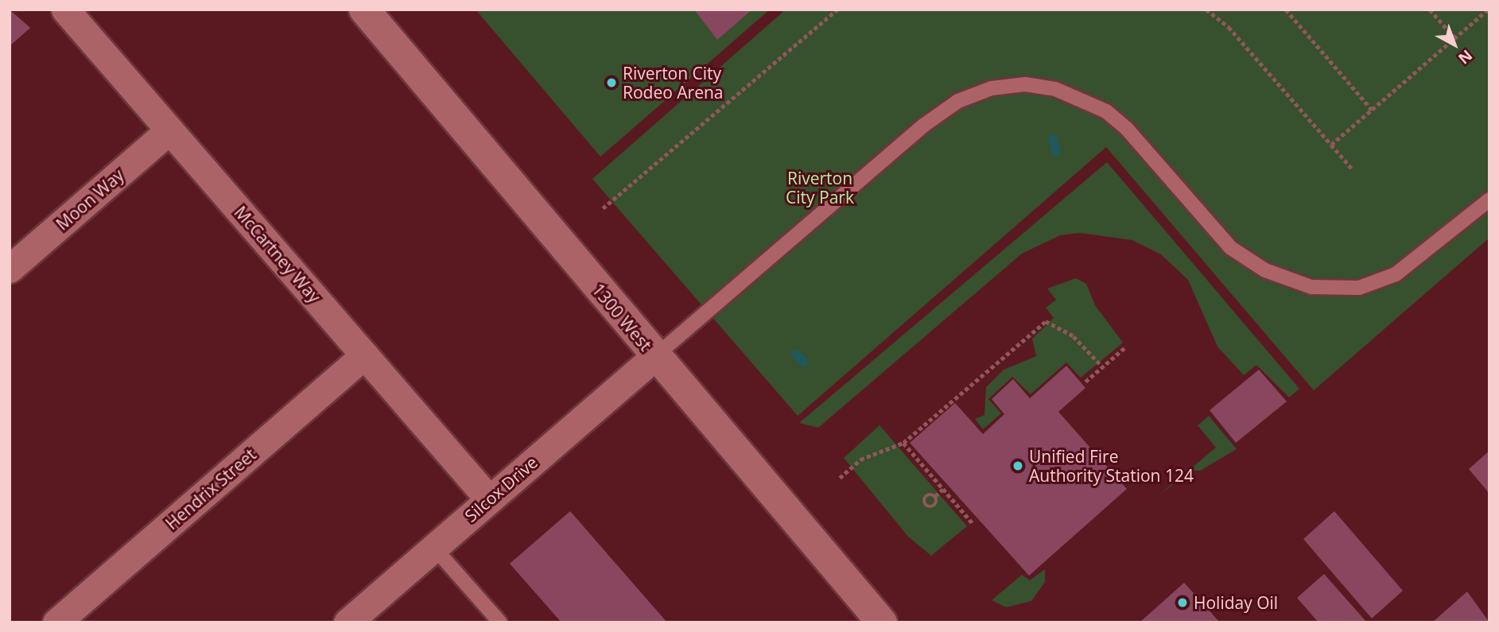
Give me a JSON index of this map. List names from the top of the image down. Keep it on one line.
{"streets":{"street":["Moon Way","McCartney Way","1300 West","Hendrix Street","Silcox Drive"]},"crossings":[["Moon Way","McCartney Way"],["McCartney Way","Hendrix Street"],["McCartney Way","Silcox Drive"],["1300 West","Silcox Drive"]],"parks":["Riverton City Park"],"places":["Riverton City Rodeo Arena","Unified Fire Authority Station 124","Holiday Oil"],"north":"bottom right"}
